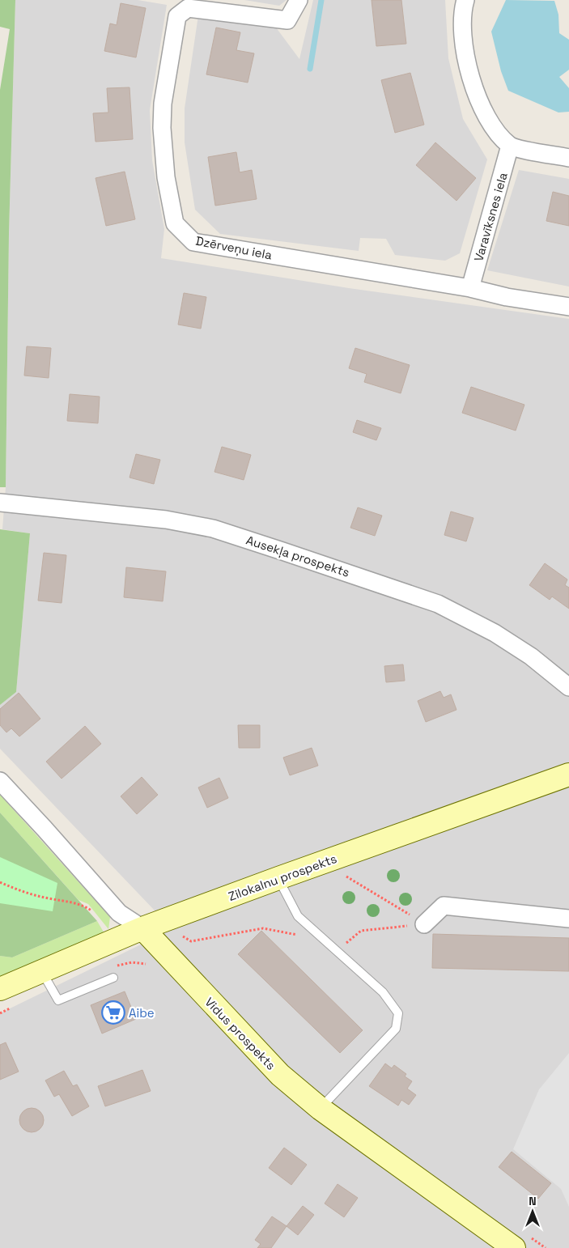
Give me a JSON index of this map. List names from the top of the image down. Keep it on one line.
{"streets":{"main road":["Zilokalnu prospekts","Vidus prospekts"],"street":["Varavīksnes iela","Dzērveņu iela","Ausekļa prospekts"]},"crossings":[["Varavīksnes iela","Dzērveņu iela"],["Zilokalnu prospekts","Vidus prospekts"]],"places":{"supermarket":["Aibe"]},"north":"top"}
